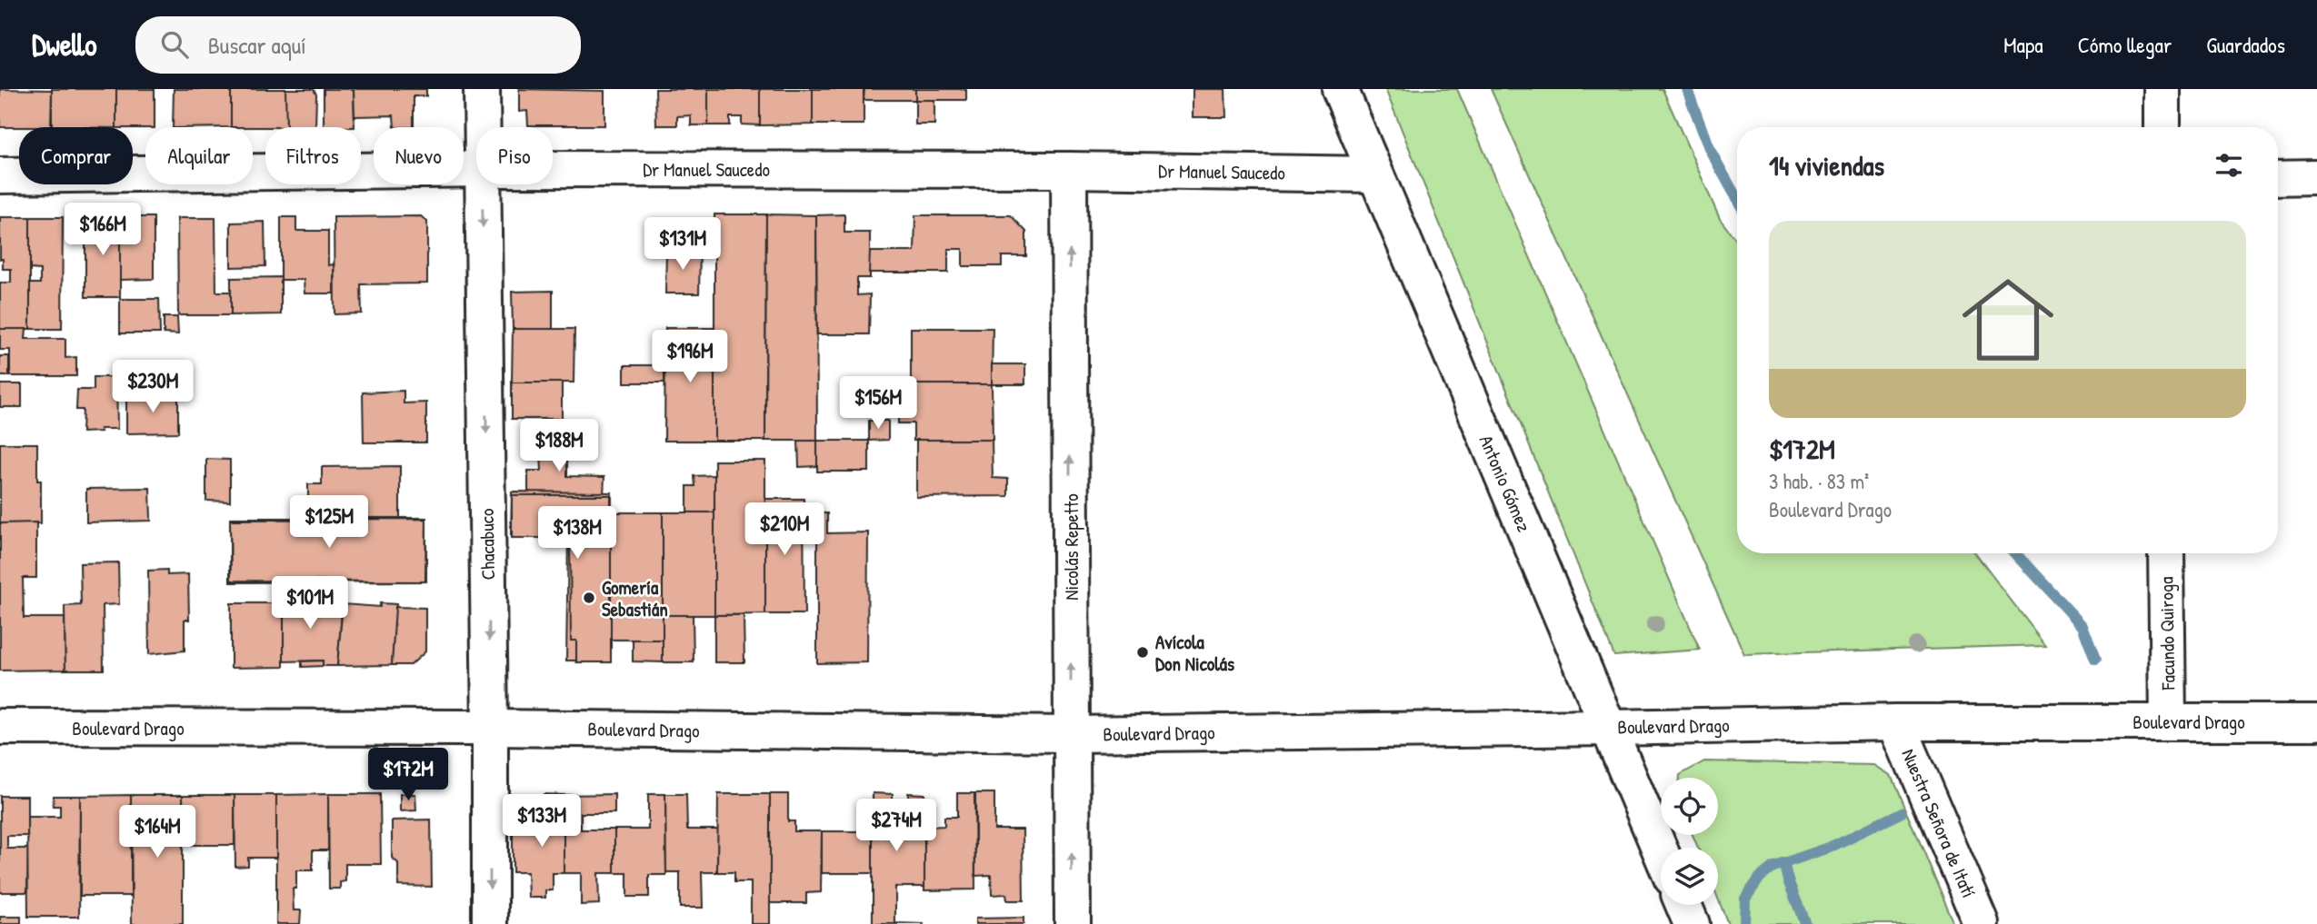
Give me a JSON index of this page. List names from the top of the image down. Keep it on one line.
{"streets":{"street":["Dr Manuel Saucedo","Antonio Gómez","Chacabuco","Nicolás Repetto","Facundo Quiroga","Boulevard Drago","Nuestra Señora de Itatí"]},"crossings":[["Dr Manuel Saucedo","Antonio Gómez"],["Dr Manuel Saucedo","Nicolás Repetto"],["Antonio Gómez","Boulevard Drago"],["Chacabuco","Boulevard Drago"],["Nicolás Repetto","Boulevard Drago"],["Facundo Quiroga","Boulevard Drago"],["Boulevard Drago","Nuestra Señora de Itatí"]],"one_way":["Chacabuco","Nicolás Repetto"],"places":["Gomería Sebastián","Avícola Don Nicolás"],"page":{"header":"Dwello","search":"Buscar aquí","nav":["Mapa","Cómo llegar","Guardados"],"chip":["Comprar","Alquilar","Filtros","Nuevo","Piso"],"heading":"14 viviendas","price":["$166M","$131M","$196M","$230M","$156M","$188M","$125M","$210M","$138M","$101M","$172M","$133M","$274M","$164M"],"list":[{"name":"$172M","note":"3 hab. · 83 m² · Boulevard Drago"}]}}
